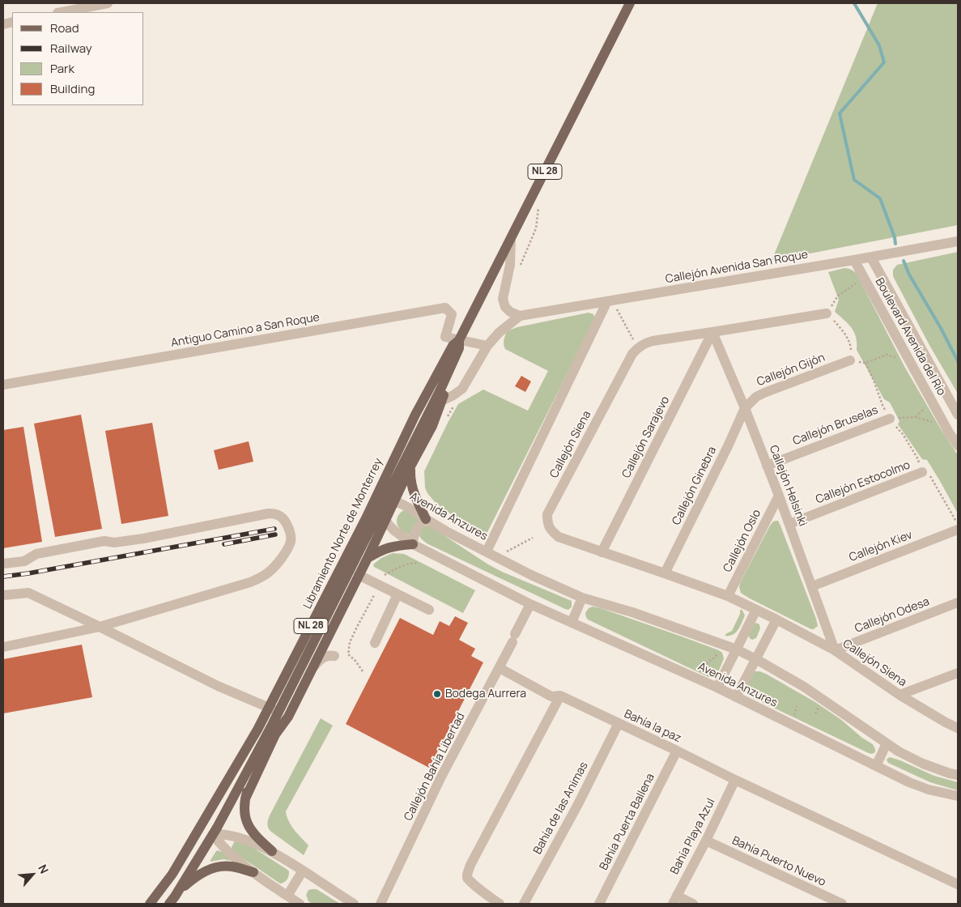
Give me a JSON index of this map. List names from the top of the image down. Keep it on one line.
{"streets":{"main road":["NL 28","Libramiento Norte de Monterrey"],"street":["Callejón Avenida San Roque","Antiguo Camino a San Roque","Boulevard Avenida del Río","Callejón Gijón","Callejón Bruselas","Callejón Sarajevo","Callejón Siena","Callejón Estocolmo","Callejón Ginebra","Callejón Helsinki","Avenida Anzures","Callejón Oslo","Callejón Kiev","Callejón Odesa","Bahía la paz","Callejón Bahía Libertad","Bahía de las Animas","Bahía Puerta Ballena","Bahía Playa Azul","Bahía Puerto Nuevo"]},"crossings":[["Callejón Avenida San Roque","Boulevard Avenida del Río"],["Antiguo Camino a San Roque","Libramiento Norte de Monterrey"],["Callejón Gijón","Callejón Ginebra"],["Callejón Gijón","Callejón Helsinki"],["Callejón Bruselas","Callejón Helsinki"],["Callejón Sarajevo","Callejón Siena"],["Callejón Sarajevo","Callejón Helsinki"],["Callejón Siena","Callejón Ginebra"],["Callejón Siena","Callejón Helsinki"],["Callejón Siena","Callejón Oslo"],["Callejón Siena","Callejón Odesa"],["Callejón Estocolmo","Callejón Helsinki"],["Callejón Ginebra","Callejón Helsinki"],["Callejón Helsinki","Callejón Oslo"],["Callejón Helsinki","Callejón Kiev"],["Callejón Helsinki","Callejón Odesa"],["Avenida Anzures","Libramiento Norte de Monterrey"],["Avenida Anzures","Callejón Bahía Libertad"],["Bahía la paz","Callejón Bahía Libertad"],["Bahía la paz","Bahía de las Animas"],["Bahía la paz","Bahía Puerta Ballena"],["Bahía la paz","Bahía Playa Azul"],["Bahía Playa Azul","Bahía Puerto Nuevo"]],"places":["Bodega Aurrera"],"legend":["Road","Railway","Park","Building"],"north":"top right"}
